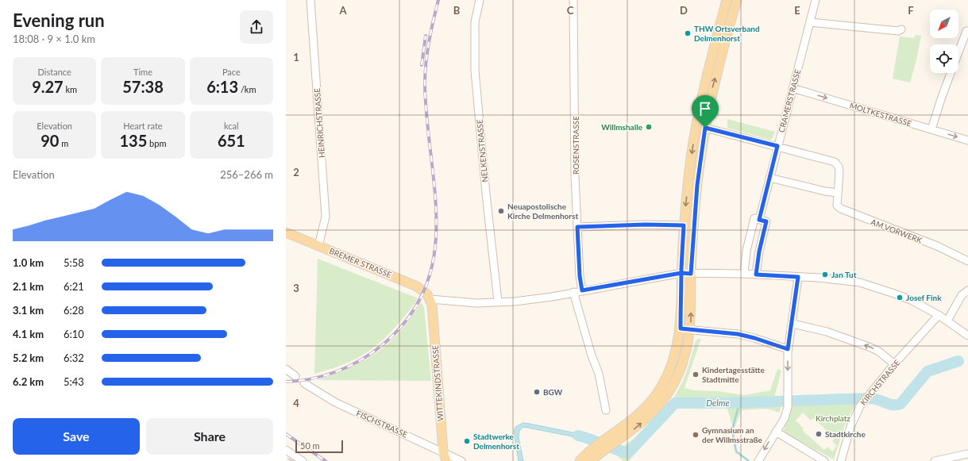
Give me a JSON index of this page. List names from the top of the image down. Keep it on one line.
{"streets":{"main road":["BREMER STRASSE","WITTEKINDSTRASSE"],"street":["CRAMERSTRASSE","MOLTKESTRASSE","HEINRICHSTRASSE","ROSENSTRASSE","NELKENSTRASSE","AM VORWERK","KIRCHSTRASSE","FISCHSTRASSE"]},"crossings":[["CRAMERSTRASSE","MOLTKESTRASSE"],["CRAMERSTRASSE","AM VORWERK"],["HEINRICHSTRASSE","BREMER STRASSE"],["BREMER STRASSE","WITTEKINDSTRASSE"],["WITTEKINDSTRASSE","FISCHSTRASSE"]],"one_way":["MOLTKESTRASSE"],"water":["Delme"],"parks":["Kirchplatz"],"places":["THW Ortsverband Delmenhorst","Willmshalle","Neuapostolische Kirche Delmenhorst","Jan Tut","Josef Fink","Kindertagesstätte Stadtmitte","BGW","Stadtkirche","Gymnasium an der Willmsstraße","Stadtwerke Delmenhorst"],"scale_bar":"50 m","north":"bottom left","page":{"heading":["Evening run","18:08 · 9 × 1.0 km"],"stats":[["Distance","9.27 km"],["Time","57:38"],["Pace","6:13 /km"],["Elevation","90 m"],["Heart rate","135 bpm"],["kcal","651"]],"chart":["Elevation","256–266 m"],"list":[{"name":"1.0 km","note":"5:58"},{"name":"2.1 km","note":"6:21"},{"name":"3.1 km","note":"6:28"},{"name":"4.1 km","note":"6:10"},{"name":"5.2 km","note":"6:32"},{"name":"6.2 km","note":"5:43"}],"buttons":["Save","Share"],"scale":"50 m"},"grid":{"columns":["A","B","C","D","E","F"],"rows":["1","2","3","4"]}}
